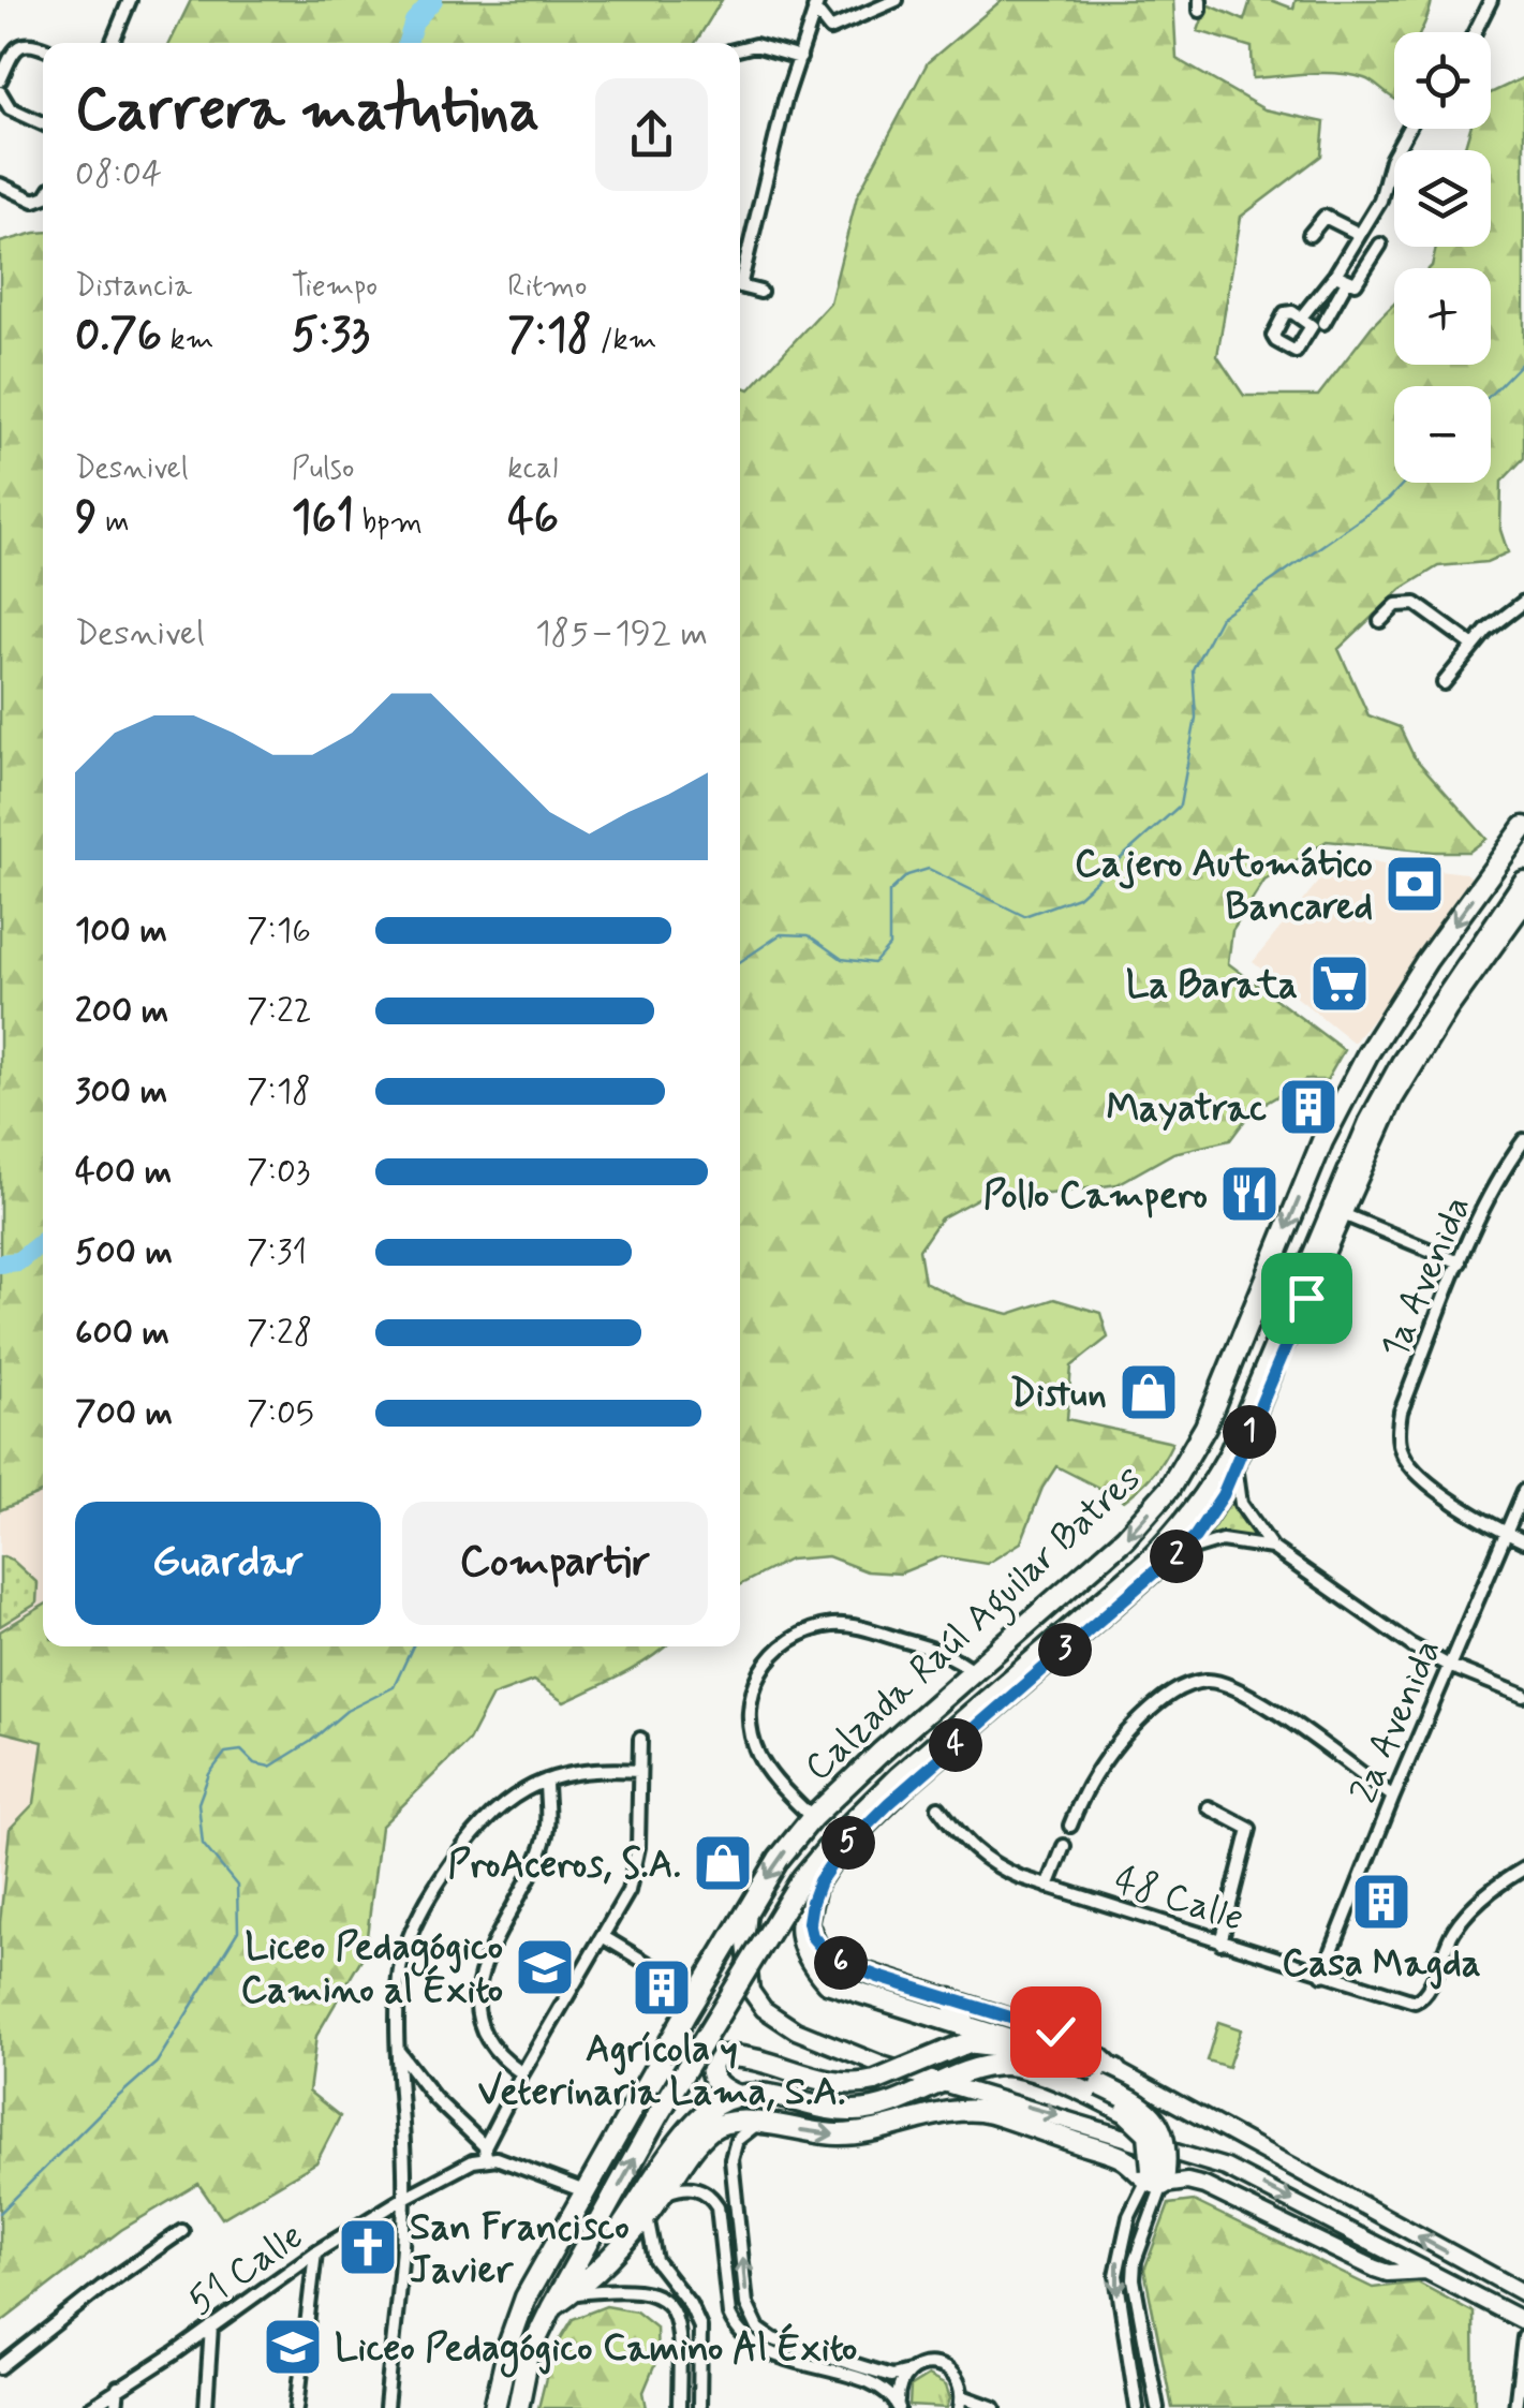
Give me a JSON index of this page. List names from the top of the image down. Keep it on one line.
{"streets":{"highway":["Calzada Raúl Aguilar Batres"],"street":["1a Avenida","2a Avenida","48 Calle","51 Calle"]},"crossings":[["1a Avenida","2a Avenida"],["2a Avenida","48 Calle"]],"places":{"bank":["Cajero Automático Bancared"],"supermarket":["La Barata"],"building":["Mayatrac","Casa Magda","Agrícola y Veterinaria Lama, S.A."],"restaurant":["Pollo Campero"],"shop":["Distun","ProAceros, S.A."],"school or university":["Liceo Pedagógico Camino al Éxito","Liceo Pedagógico Camino Al Éxito"],"church":["San Francisco Javier"]},"page":{"map_buttons":["+","−"],"heading":["Carrera matutina","08:04"],"stats":[["Distancia","0.76 km"],["Tiempo","5:33"],["Ritmo","7:18 /km"],["Desnivel","9 m"],["Pulso","161 bpm"],["kcal","46"]],"chart":["Desnivel","185–192 m"],"list":[{"name":"100 m","note":"7:16"},{"name":"200 m","note":"7:22"},{"name":"300 m","note":"7:18"},{"name":"400 m","note":"7:03"},{"name":"500 m","note":"7:31"},{"name":"600 m","note":"7:28"},{"name":"700 m","note":"7:05"}],"pins":["1","2","3","4","5","6"],"buttons":["Guardar","Compartir"]}}
